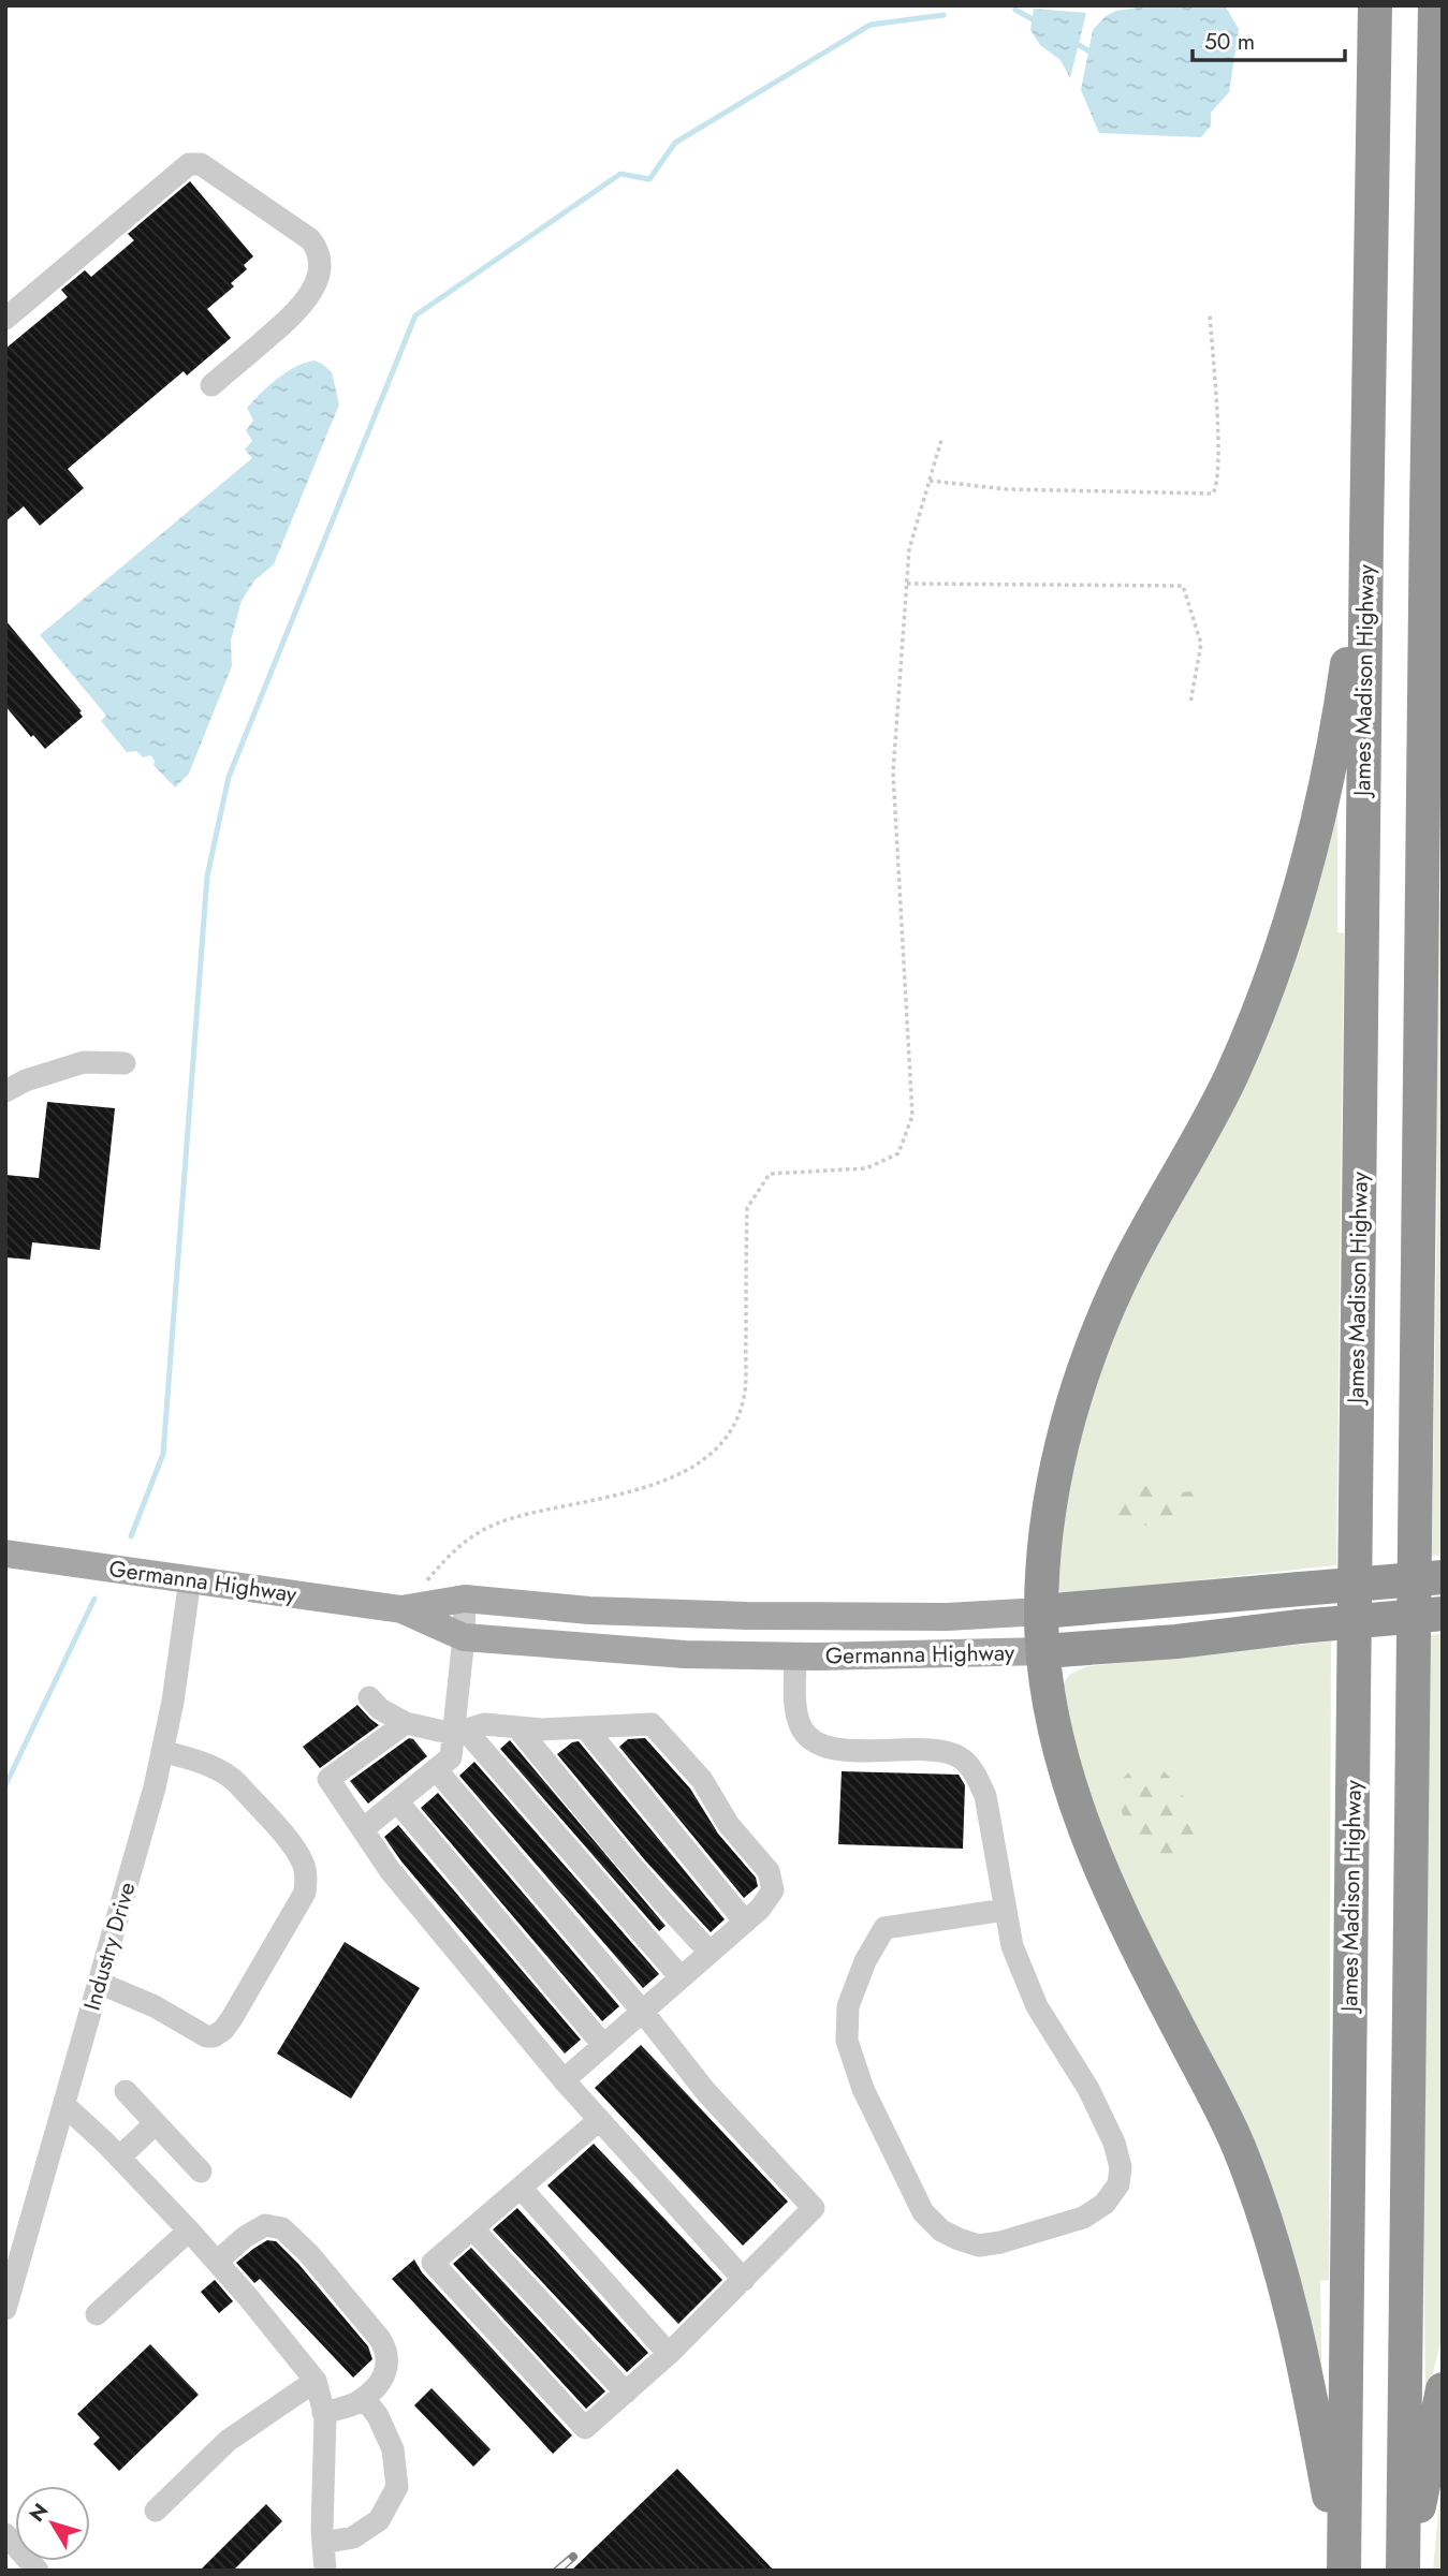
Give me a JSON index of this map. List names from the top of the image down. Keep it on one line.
{"streets":{"highway":["James Madison Highway","Germanna Highway"],"street":["Industry Drive"]},"crossings":[["Germanna Highway","Industry Drive"]],"scale_bar":"50 m","north":"top left"}
